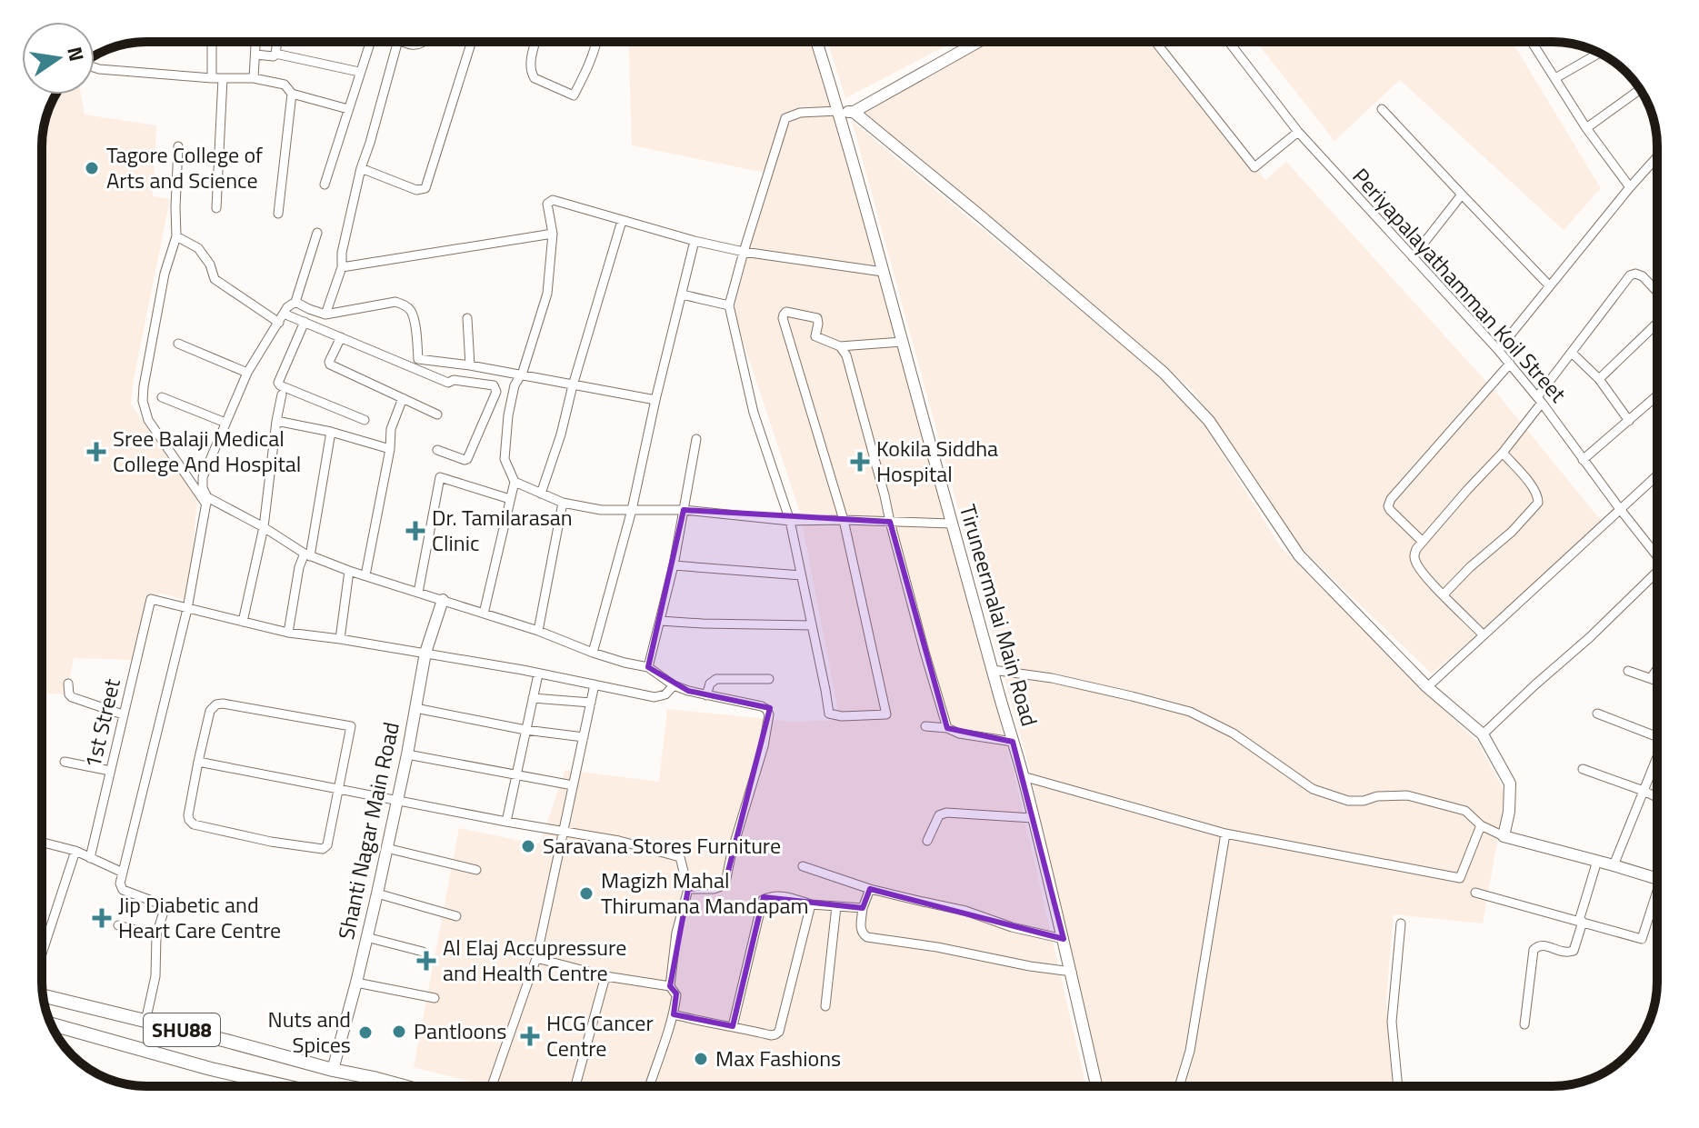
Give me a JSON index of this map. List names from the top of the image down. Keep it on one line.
{"streets":{"main road":["SHU88"],"street":["Periyapalayathamman Koil Street","Tiruneermalai Main Road","1st Street","Shanti Nagar Main Road"]},"crossings":[["Shanti Nagar Main Road","SHU88"]],"places":{"other":["Tagore College of Arts and Science","Saravana Stores Furniture","Magizh Mahal Thirumana Mandapam","Pantloons","Nuts and Spices","Max Fashions"],"health":["Sree Balaji Medical College And Hospital","Kokila Siddha Hospital","Dr. Tamilarasan Clinic","Jip Diabetic and Heart Care Centre","Al Elaj Accupressure and Health Centre","HCG Cancer Centre"]},"north":"right"}
